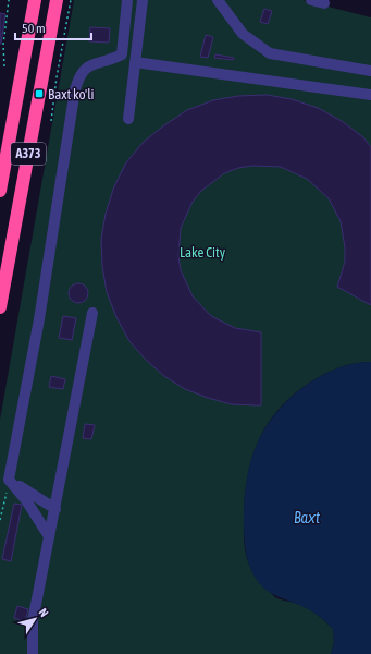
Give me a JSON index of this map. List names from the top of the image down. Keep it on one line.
{"streets":{"highway":["A373"]},"water":["Baхt"],"parks":["Lake City"],"places":{"transit":["Baxt ko'li"]},"scale_bar":"50 m","north":"top right"}
